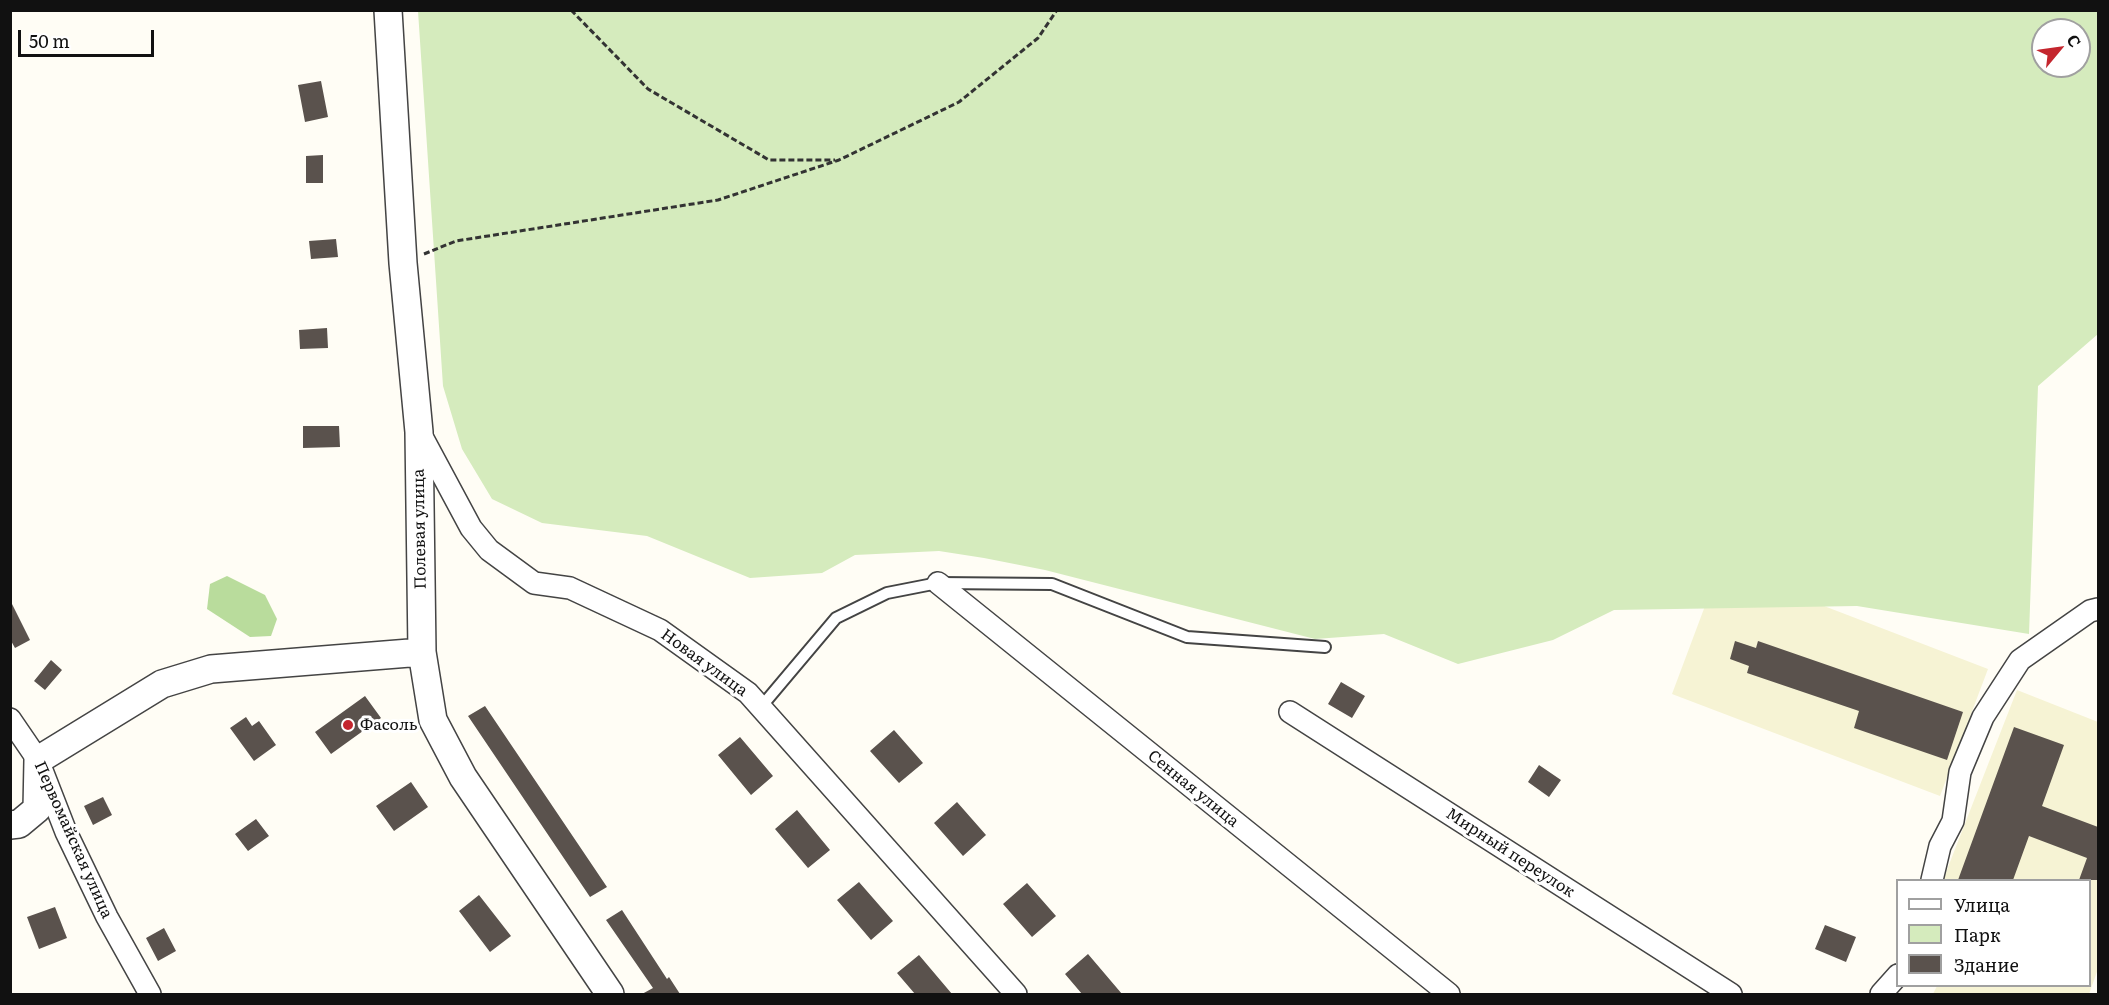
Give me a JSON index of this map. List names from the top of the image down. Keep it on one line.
{"streets":{"street":["Полевая улица","Новая улица","Сенная улица","Первомайская улица","Мирный переулок"]},"crossings":[["Полевая улица","Новая улица"]],"places":["Фасоль"],"legend":["Улица","Парк","Здание"],"scale_bar":"50 m","north":"top right"}
